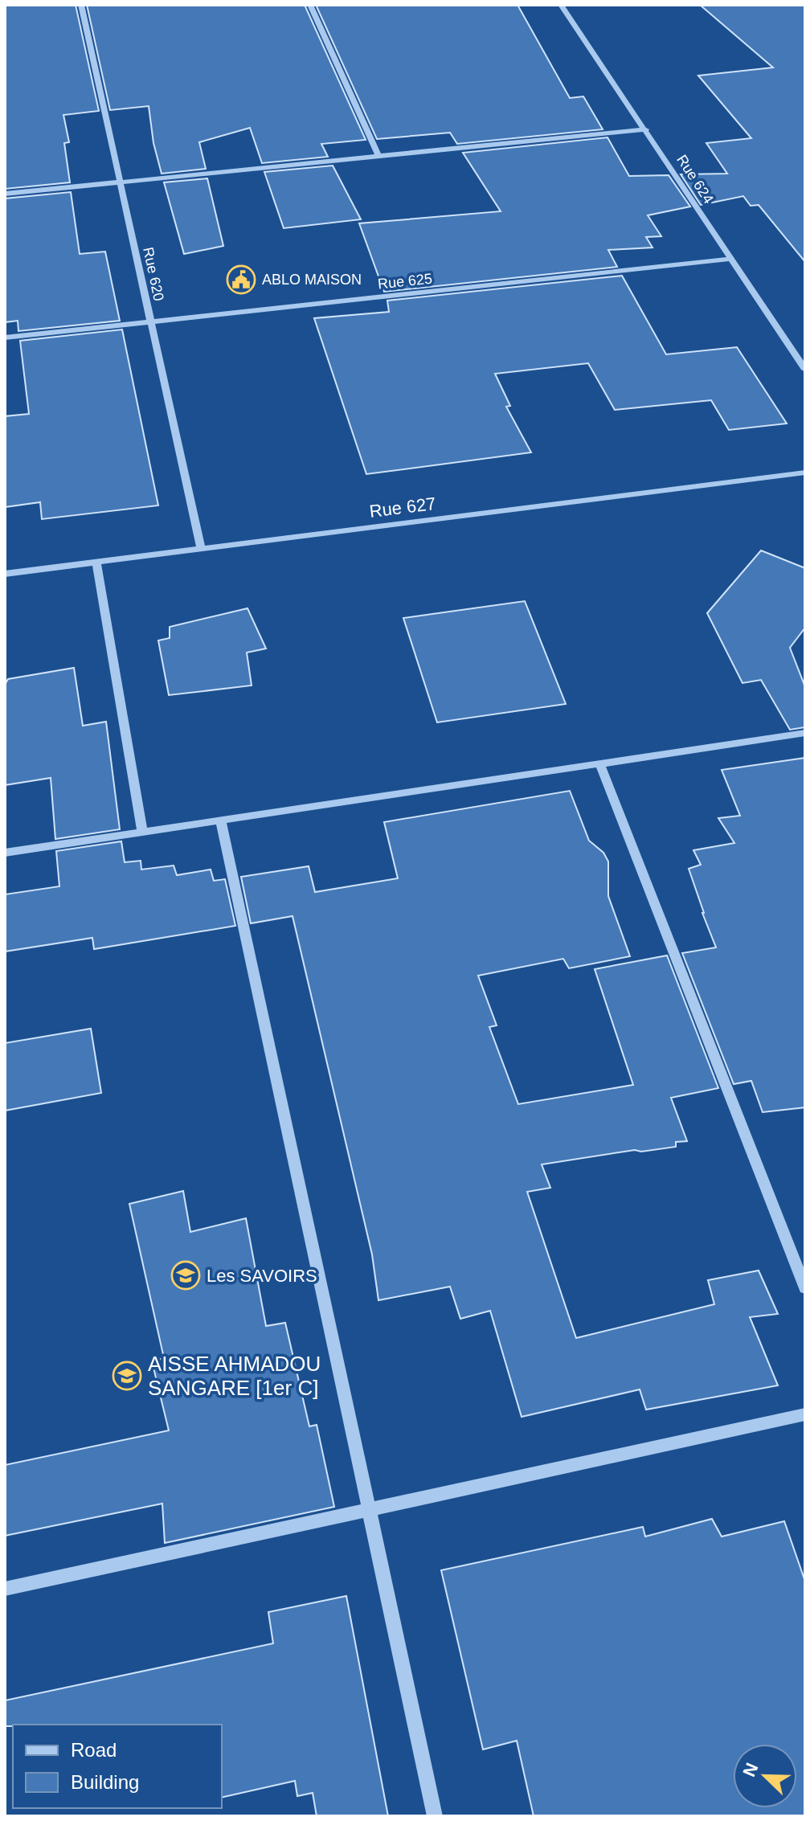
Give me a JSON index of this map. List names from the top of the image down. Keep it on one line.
{"streets":{"street":["Rue 624","Rue 620","Rue 625","Rue 627"]},"crossings":[["Rue 624","Rue 625"],["Rue 620","Rue 625"],["Rue 620","Rue 627"]],"places":{"public building":["ABLO MAISON"],"school or university":["Les SAVOIRS","AISSE AHMADOU SANGARE [1er C]"]},"legend":["Road","Building"],"north":"top left"}
